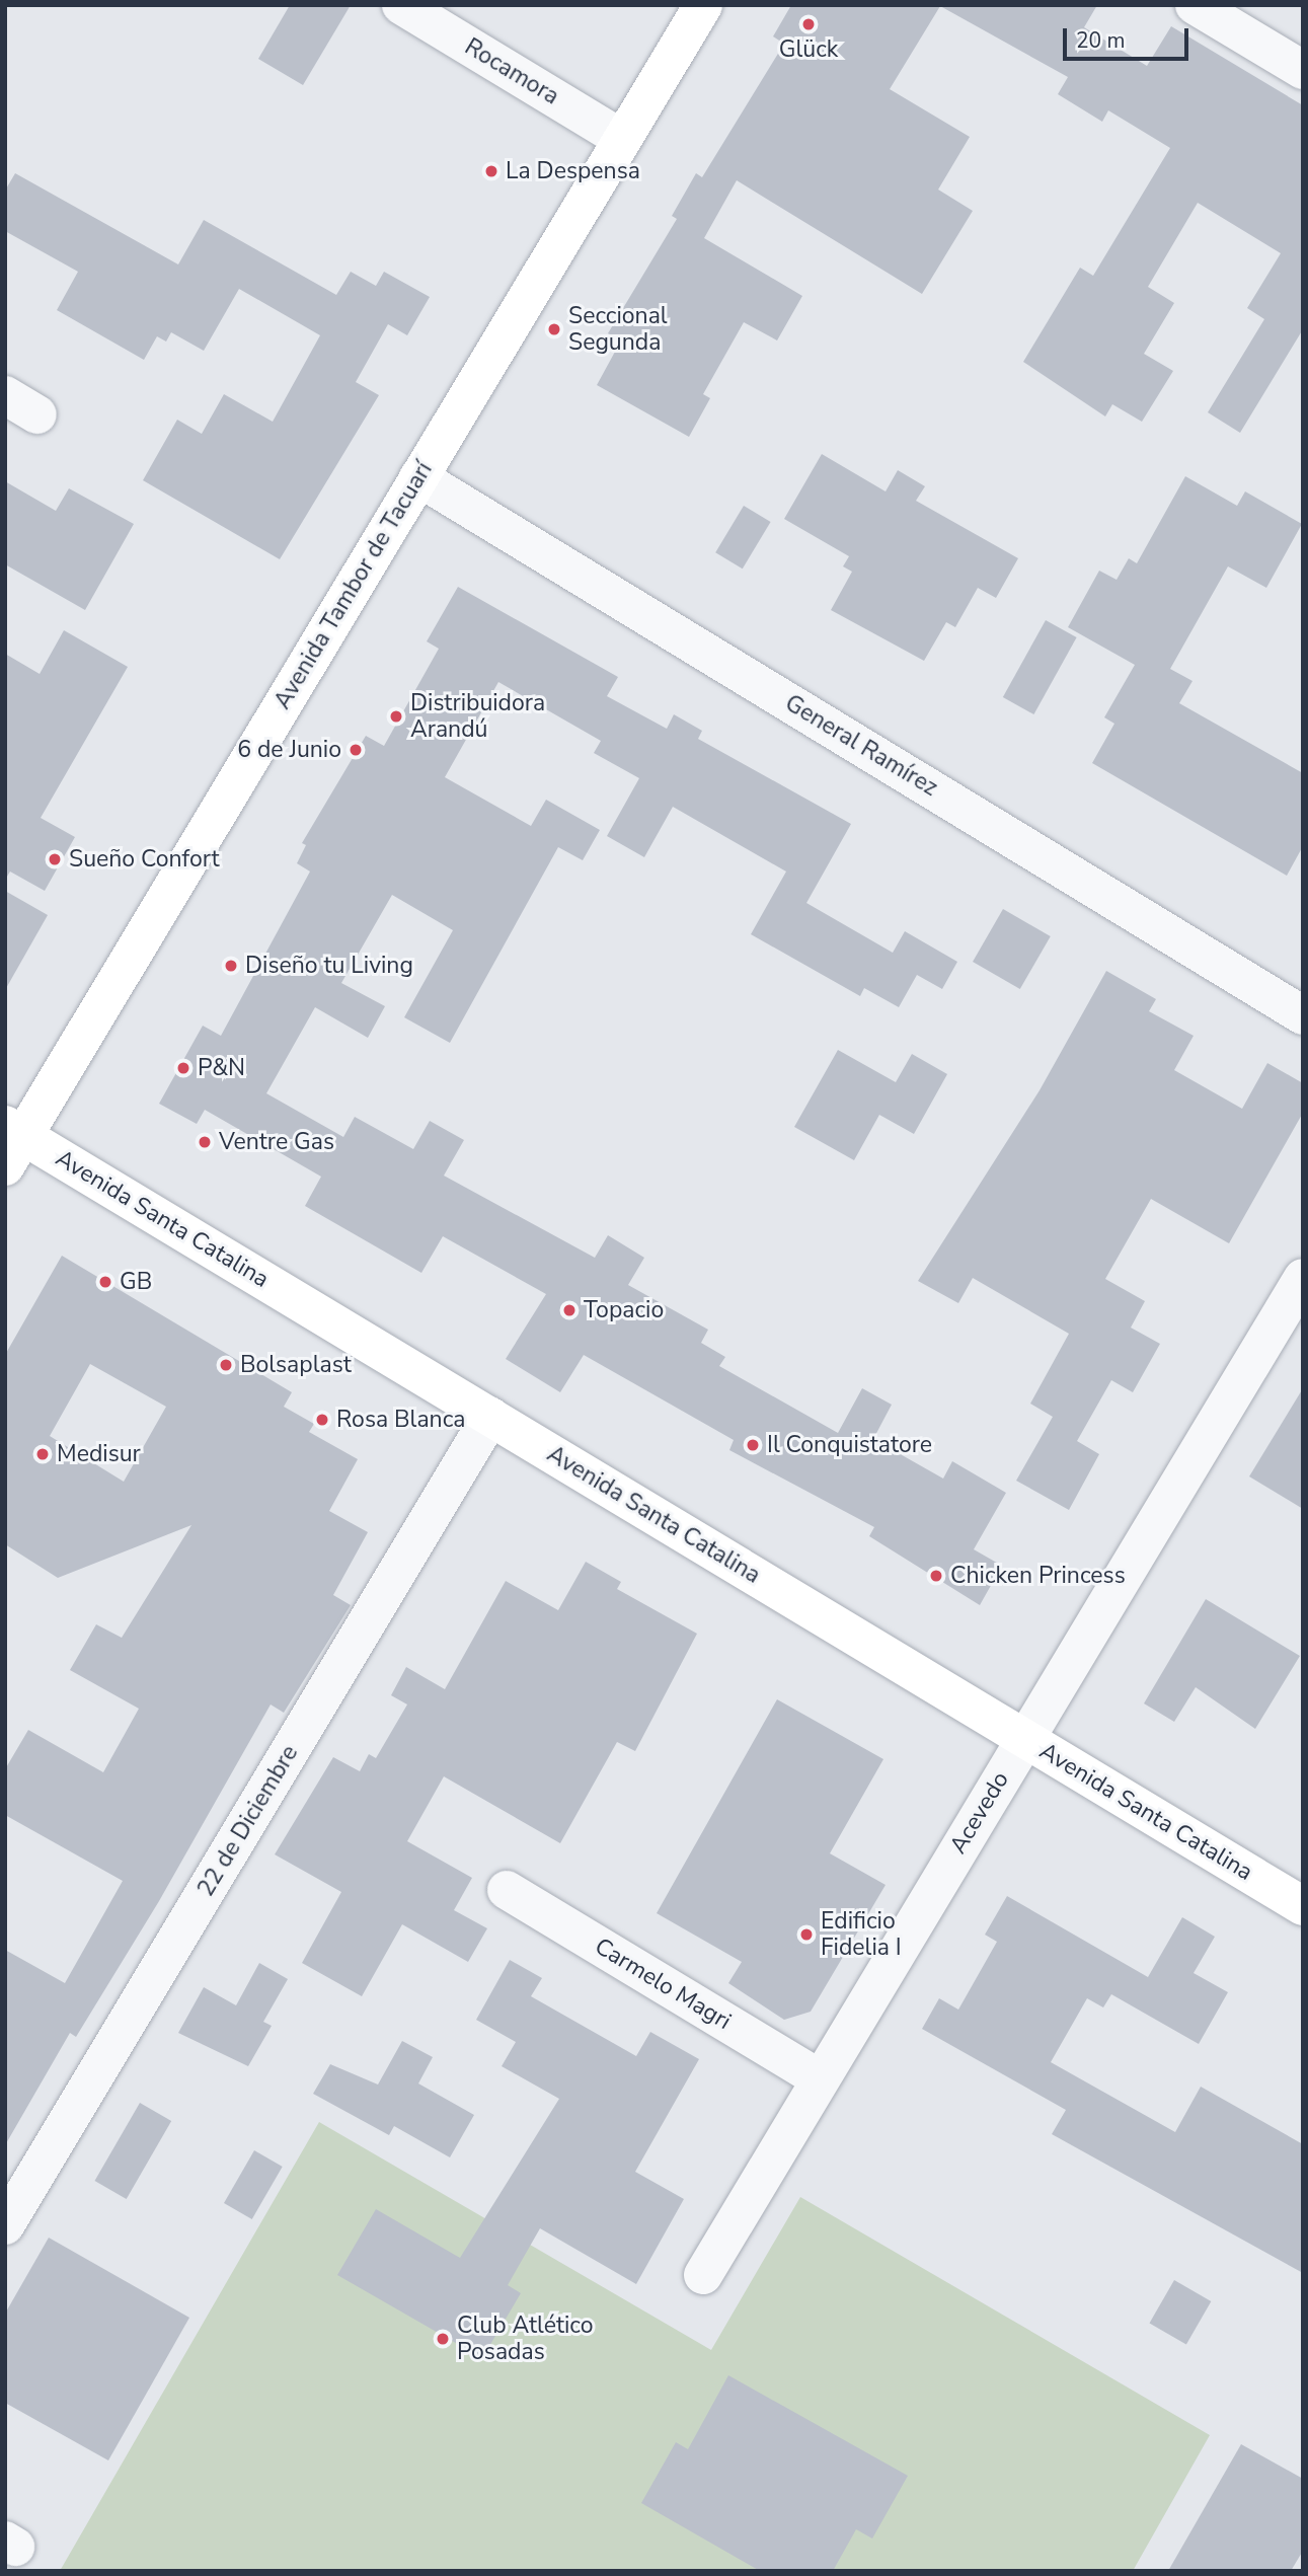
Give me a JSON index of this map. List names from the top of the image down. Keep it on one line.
{"streets":{"main road":["Avenida Tambor de Tacuarí","Avenida Santa Catalina"],"street":["Rocamora","General Ramírez","Acevedo","22 de Diciembre","Carmelo Magri"]},"crossings":[["Rocamora","Avenida Tambor de Tacuarí"],["Avenida Tambor de Tacuarí","General Ramírez"],["Avenida Tambor de Tacuarí","Avenida Santa Catalina"],["Avenida Santa Catalina","Acevedo"],["Avenida Santa Catalina","22 de Diciembre"],["Acevedo","Carmelo Magri"]],"places":["Glück","La Despensa","Seccional Segunda","Distribuidora Arandú","6 de Junio","Sueño Confort","Diseño tu Living","P&N","Ventre Gas","GB","Topacio","Bolsaplast","Rosa Blanca","Il Conquistatore","Medisur","Chicken Princess","Edificio Fidelia I","Club Atlético Posadas"],"scale_bar":"20 m"}
